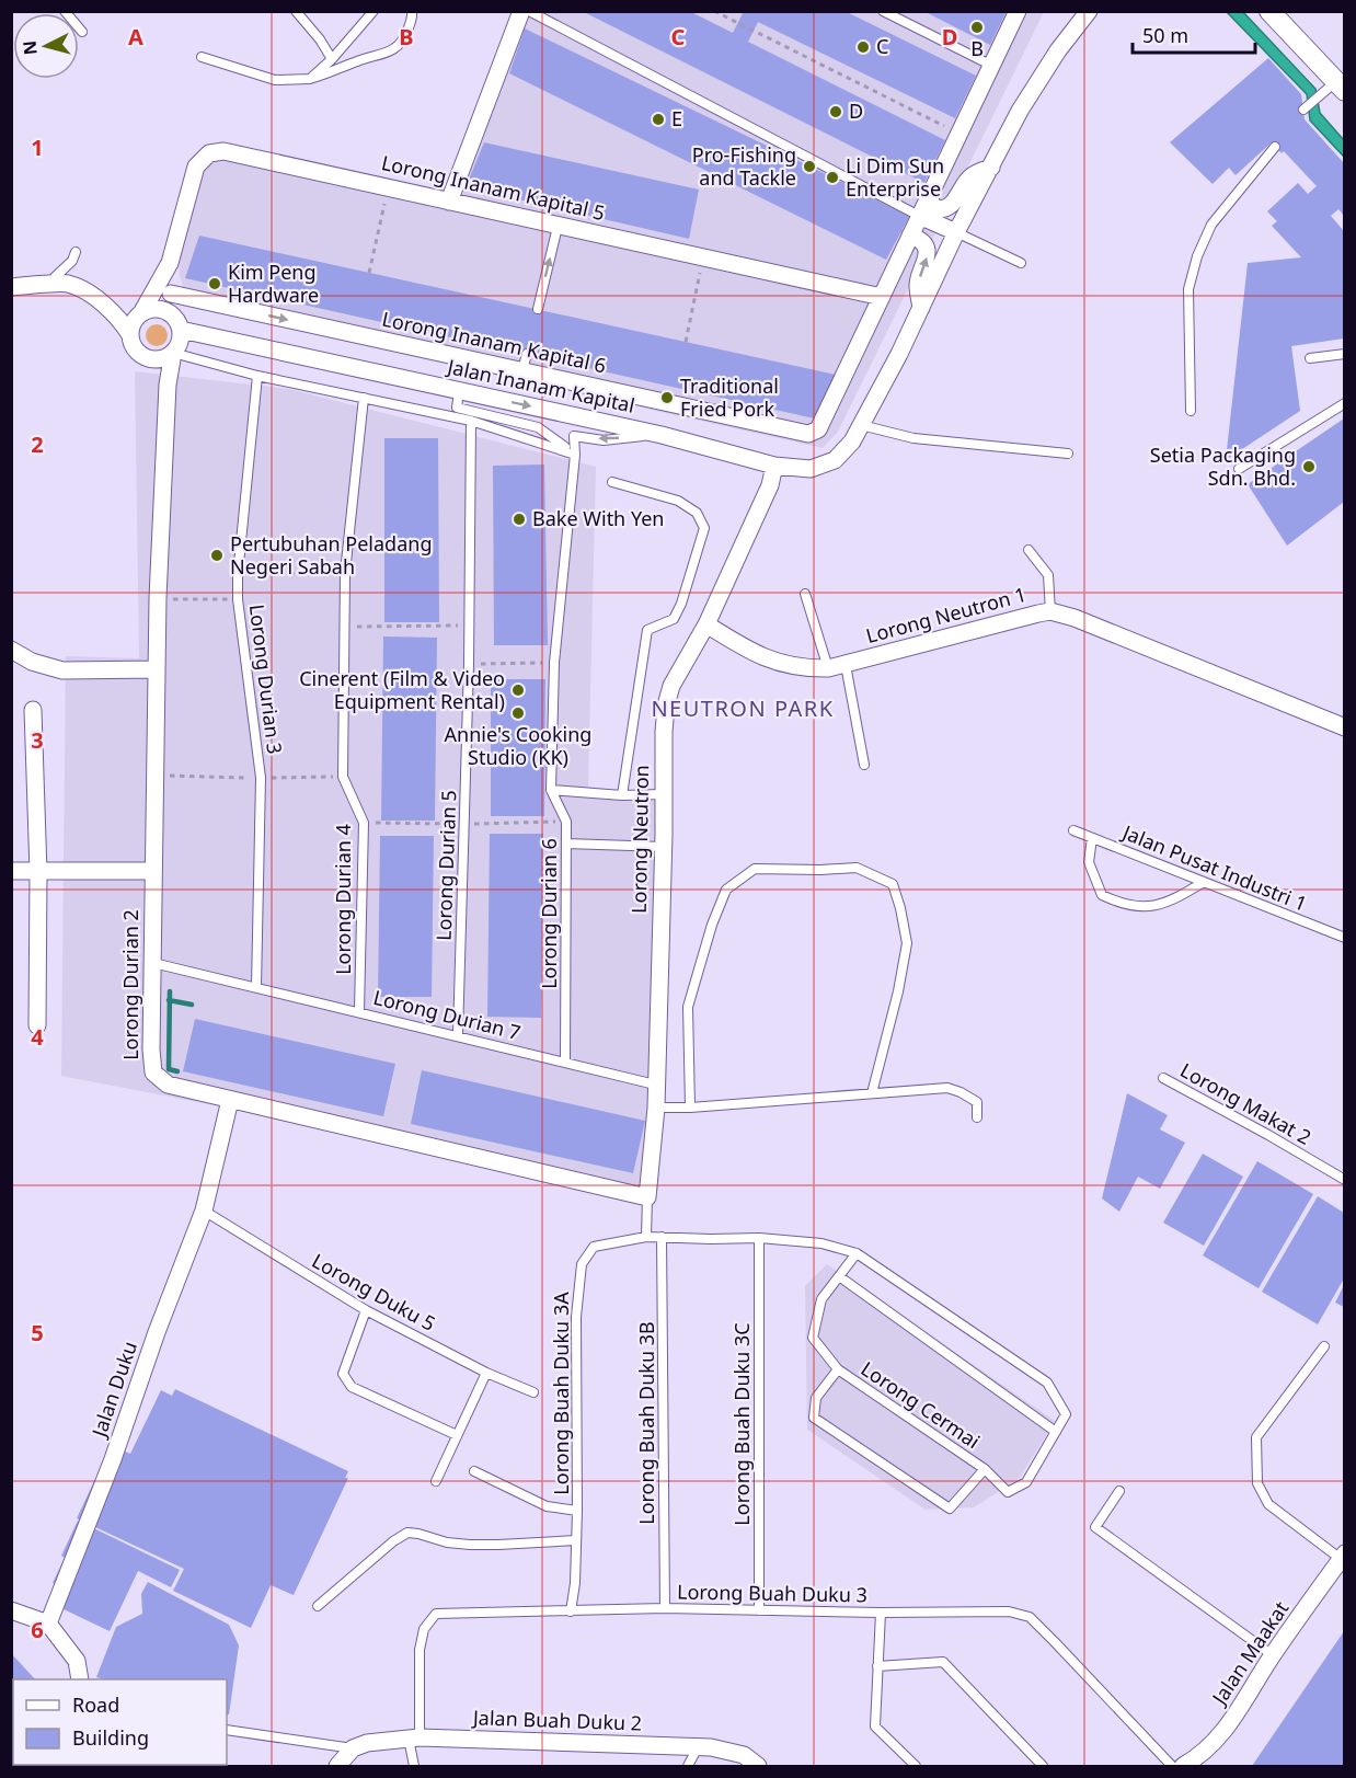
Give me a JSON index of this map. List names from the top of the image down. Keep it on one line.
{"streets":{"street":["Lorong Inanam Kapital 5","Lorong Inanam Kapital 6","Jalan Inanam Kapital","Lorong Neutron 1","Lorong Neutron","Lorong Durian 2","Jalan Duku","Jalan Maakat","Jalan Buah Duku 2"],"lane":["Lorong Durian 3","Lorong Durian 5","Jalan Pusat Industri 1","Lorong Durian 4","Lorong Durian 6","Lorong Durian 7","Lorong Makat 2","Lorong Duku 5","Lorong Buah Duku 3A","Lorong Cermai","Lorong Buah Duku 3B","Lorong Buah Duku 3C","Lorong Buah Duku 3"]},"crossings":[["Lorong Inanam Kapital 5","Lorong Inanam Kapital 6"],["Lorong Inanam Kapital 5","Jalan Inanam Kapital"],["Lorong Inanam Kapital 5","Lorong Durian 2"],["Jalan Inanam Kapital","Lorong Neutron"],["Jalan Inanam Kapital","Lorong Durian 2"],["Lorong Neutron 1","Lorong Neutron"],["Lorong Durian 3","Lorong Durian 7"],["Lorong Neutron","Lorong Durian 2"],["Lorong Neutron","Lorong Durian 7"],["Lorong Neutron","Lorong Buah Duku 3A"],["Lorong Durian 5","Lorong Durian 7"],["Lorong Durian 4","Lorong Durian 7"],["Lorong Durian 6","Lorong Durian 7"],["Lorong Durian 2","Lorong Durian 7"],["Lorong Durian 2","Jalan Duku"],["Lorong Duku 5","Jalan Duku"],["Lorong Buah Duku 3A","Lorong Cermai"],["Lorong Buah Duku 3A","Lorong Buah Duku 3B"],["Lorong Buah Duku 3A","Lorong Buah Duku 3C"],["Lorong Buah Duku 3A","Lorong Buah Duku 3"],["Lorong Buah Duku 3B","Lorong Buah Duku 3"],["Lorong Buah Duku 3C","Lorong Buah Duku 3"],["Lorong Buah Duku 3","Jalan Buah Duku 2"]],"one_way":["Lorong Inanam Kapital 6"],"districts":["NEUTRON PARK"],"places":["B","C","D","E","Pro-Fishing and Tackle","Li Dim Sun Enterprise","Kim Peng Hardware","Traditional Fried Pork","Setia Packaging Sdn. Bhd.","Bake With Yen","Pertubuhan Peladang Negeri Sabah","Cinerent (Film & Video Equipment Rental)","Annie's Cooking Studio (KK)"],"legend":["Road","Building"],"scale_bar":"50 m","north":"left","grid":{"columns":["A","B","C","D"],"rows":["1","2","3","4","5","6"]}}
